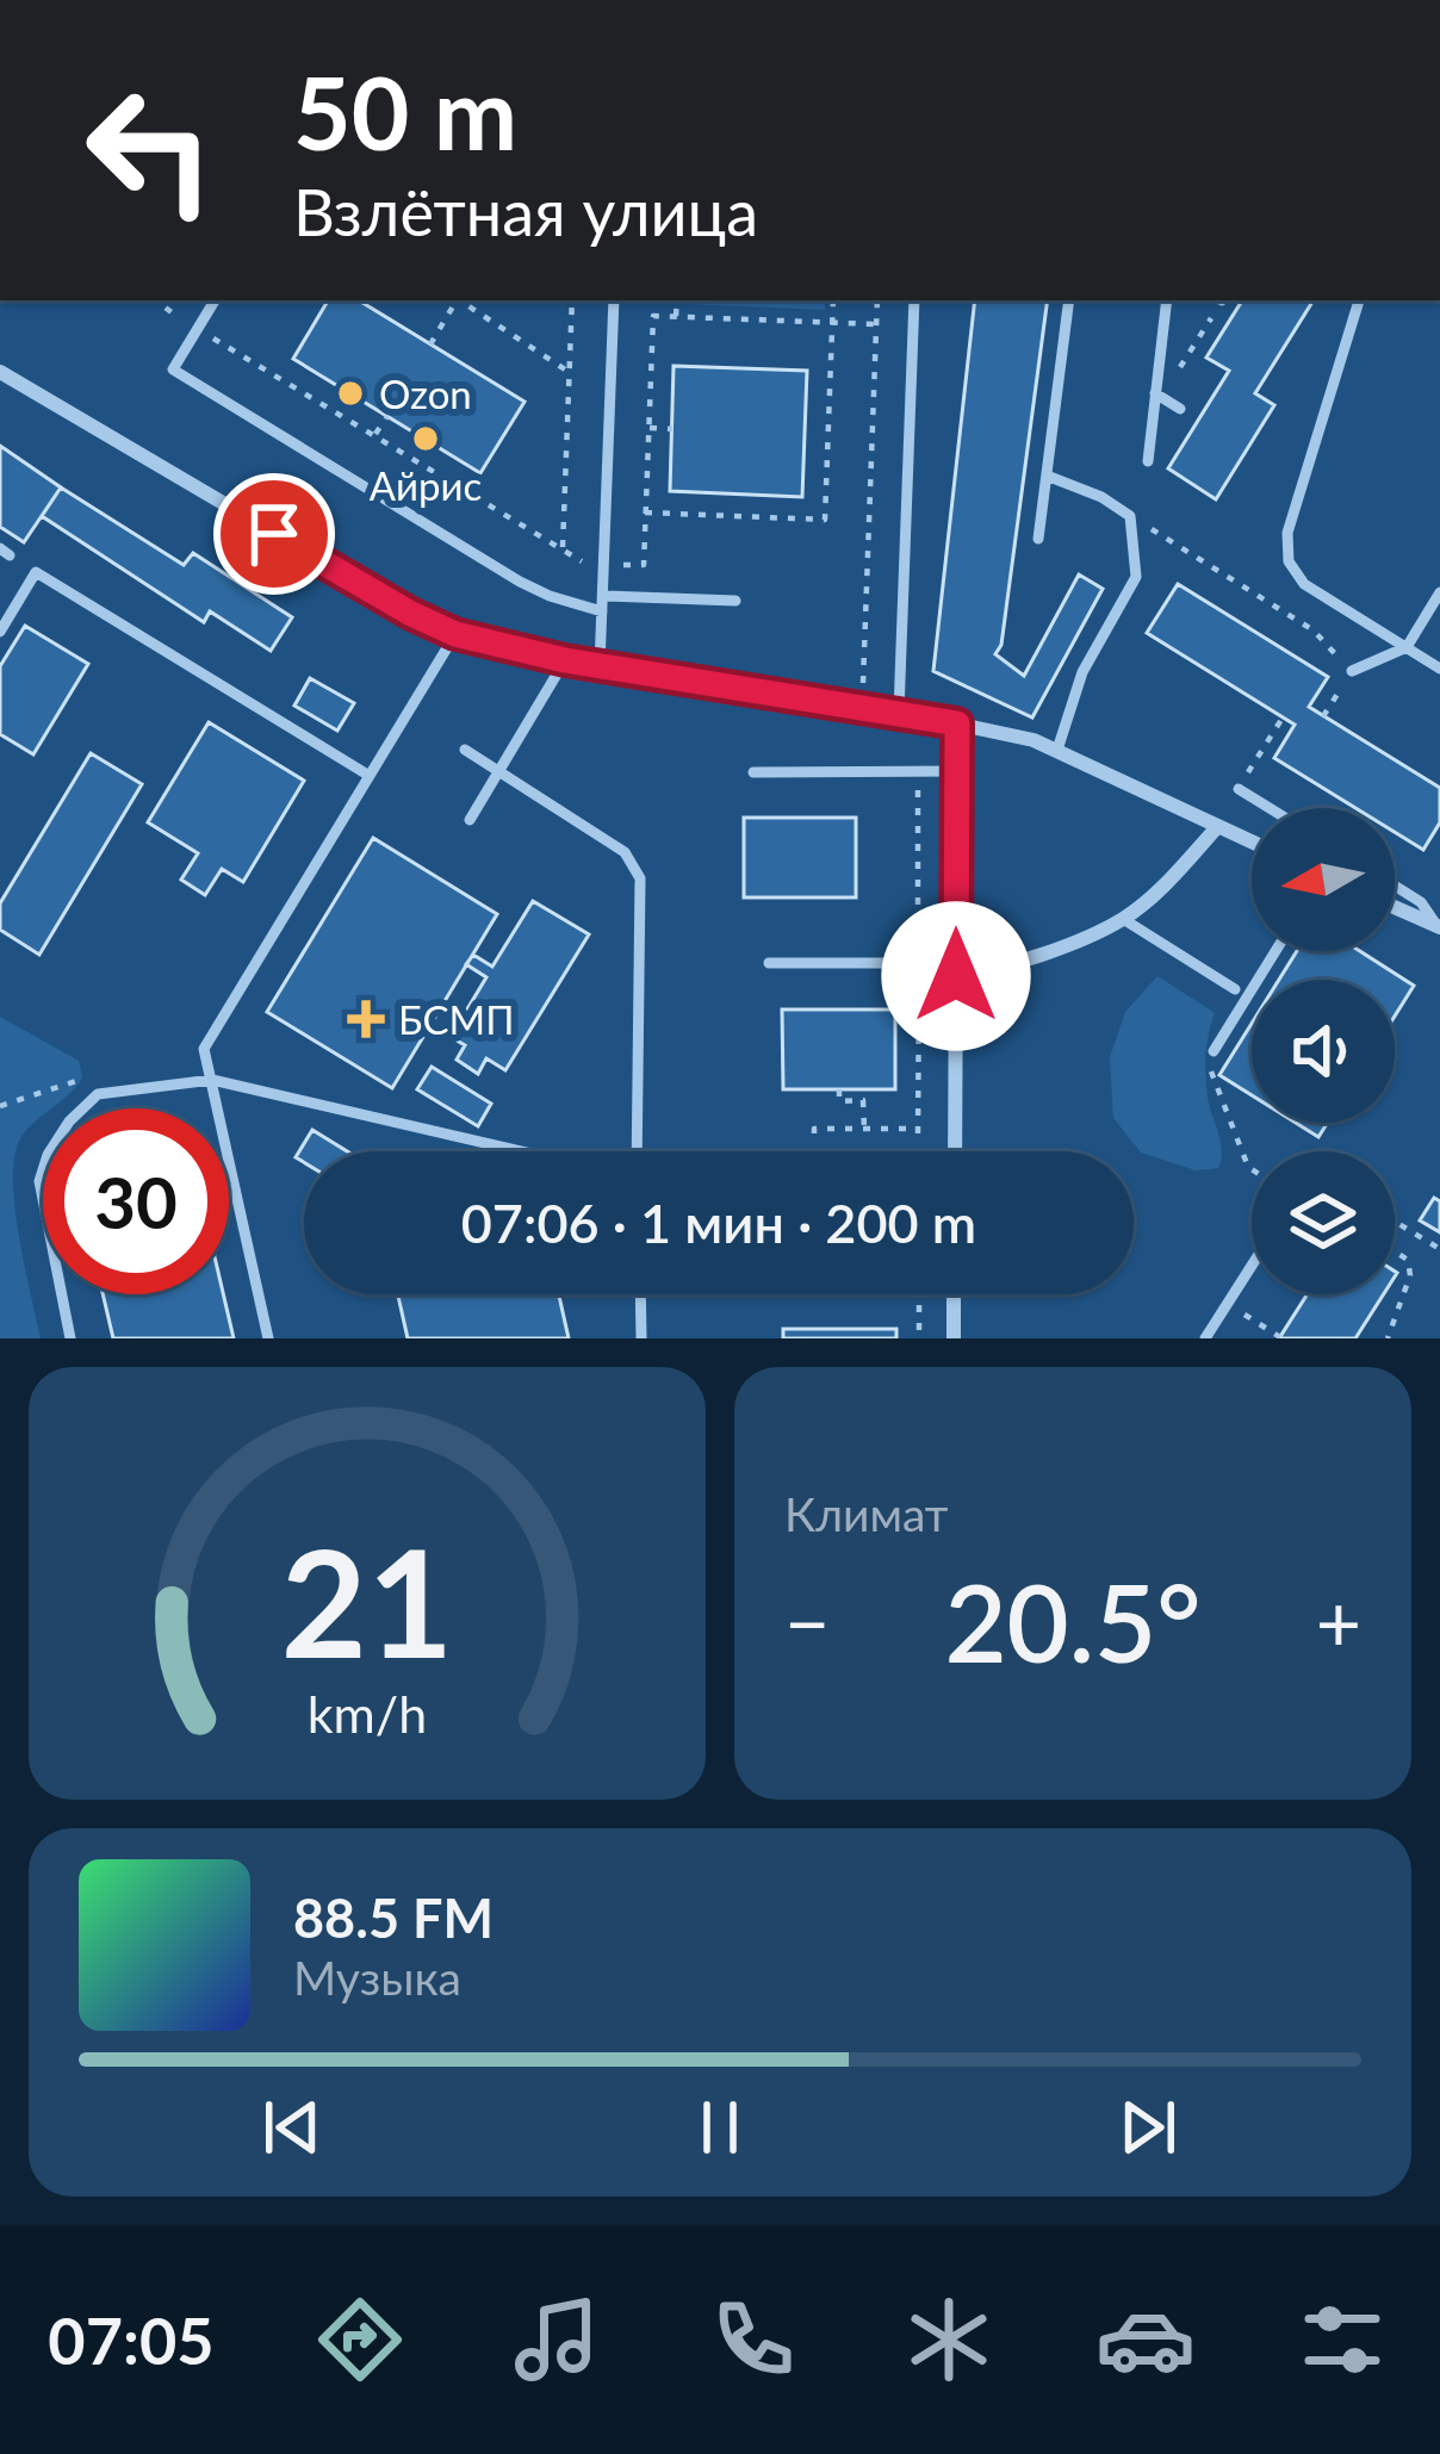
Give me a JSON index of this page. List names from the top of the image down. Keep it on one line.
{"places":{"other":["Ozon","Айрис"],"health":["БСМП"]},"north":"left","page":{"turn":["50 m","Взлётная улица"],"limit":"30","trip":"07:06 · 1 мин · 200 m","tile":"Климат","heat":["−","20.5°","+"],"song":["88.5 FM","Музыка"],"tabs":"07:05","gauge":["21","km/h"]}}
